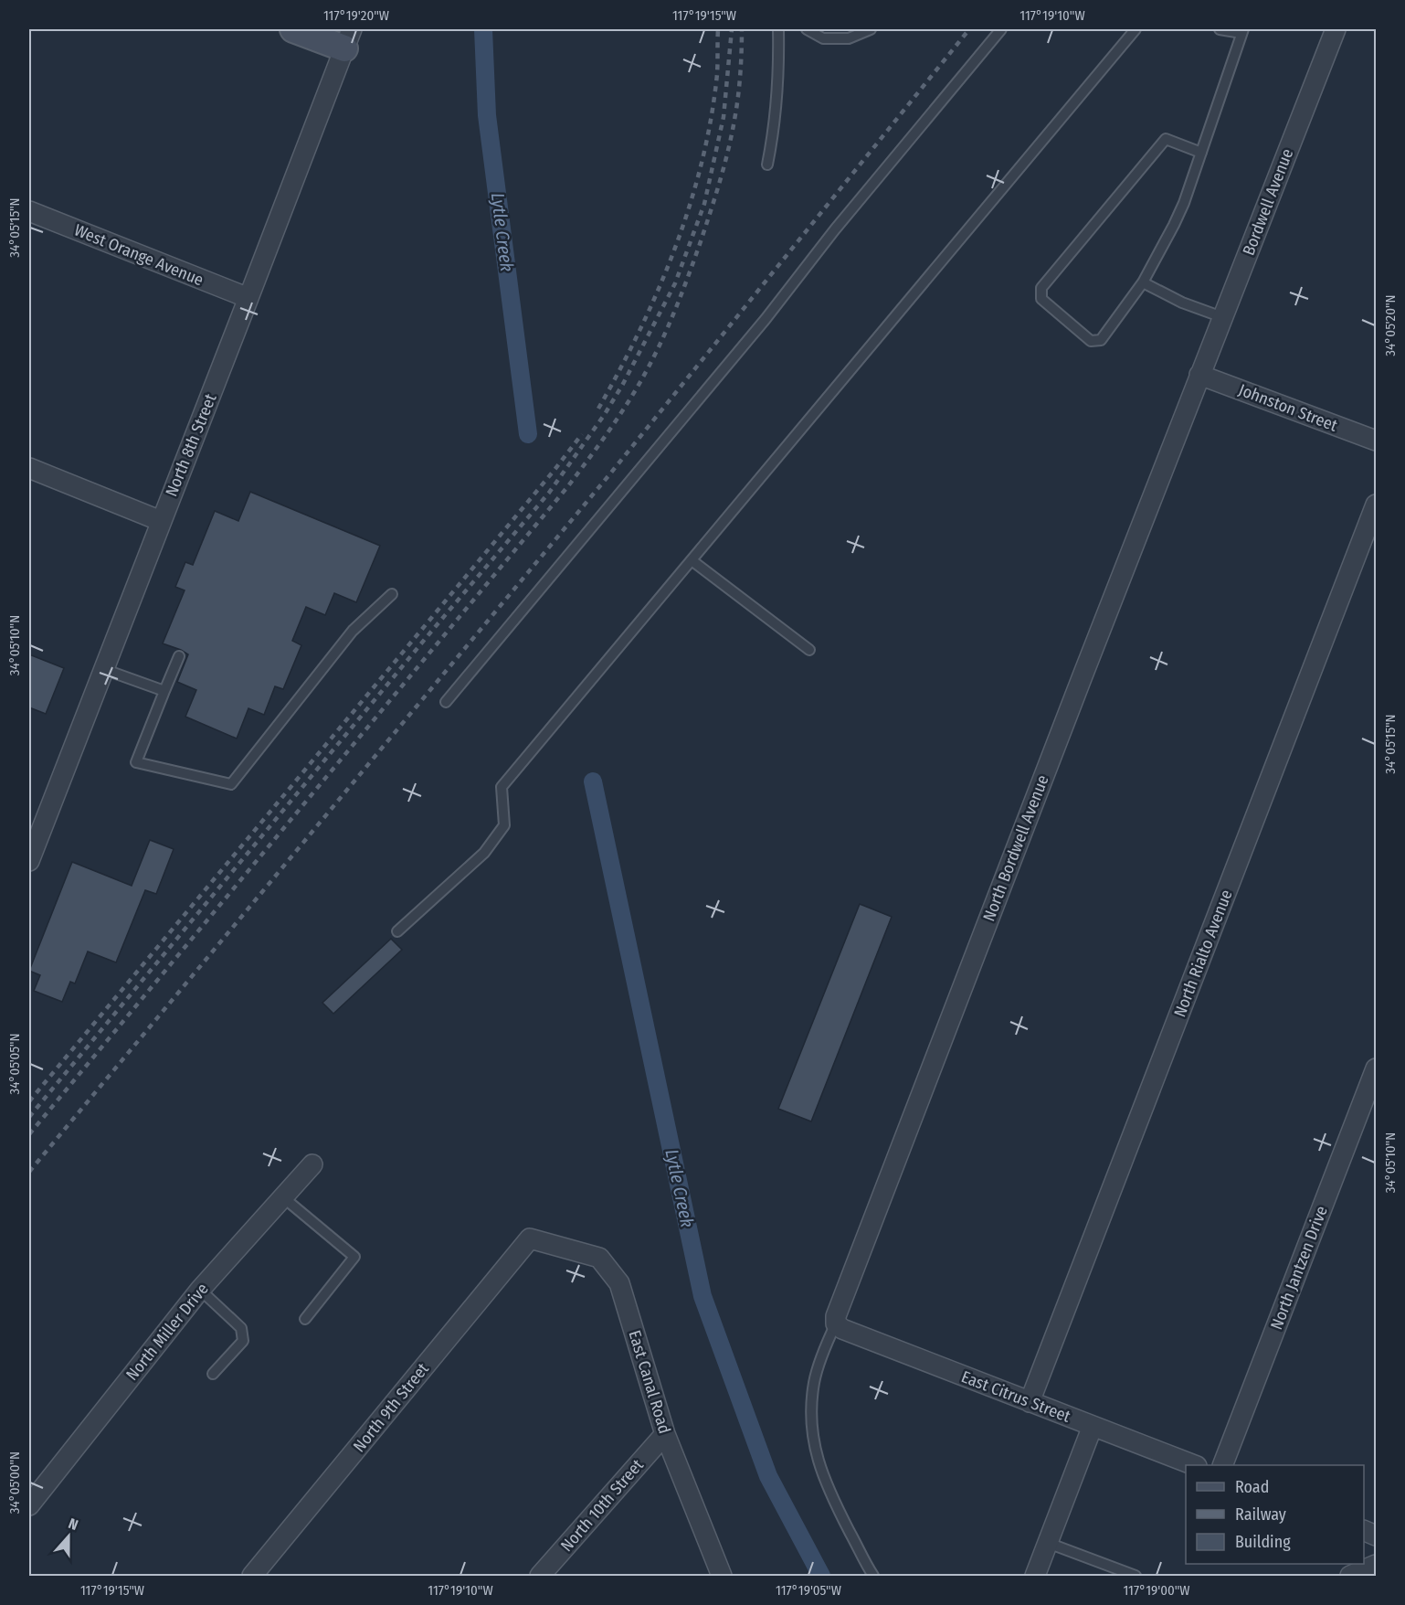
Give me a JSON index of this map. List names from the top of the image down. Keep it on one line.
{"streets":{"street":["Bordwell Avenue","West Orange Avenue","Johnston Street","North 8th Street","North Bordwell Avenue","North Rialto Avenue","North Jantzen Drive","North Miller Drive","East Canal Road","East Citrus Street","North 9th Street","North 10th Street"]},"crossings":[["Bordwell Avenue","Johnston Street"],["Bordwell Avenue","North Bordwell Avenue"],["West Orange Avenue","North 8th Street"],["Johnston Street","North Bordwell Avenue"],["North Bordwell Avenue","East Citrus Street"],["North Rialto Avenue","East Citrus Street"],["East Canal Road","North 9th Street"],["East Canal Road","North 10th Street"]],"water":["Lytle Creek"],"legend":["Road","Railway","Building"],"north":"top","coordinates":["117°19'20\"W","117°19'15\"W","117°19'10\"W","34°05'15\"N","34°05'20\"N","34°05'10\"N","34°05'05\"N","34°05'00\"N","117°19'05\"W","117°19'00\"W"]}
